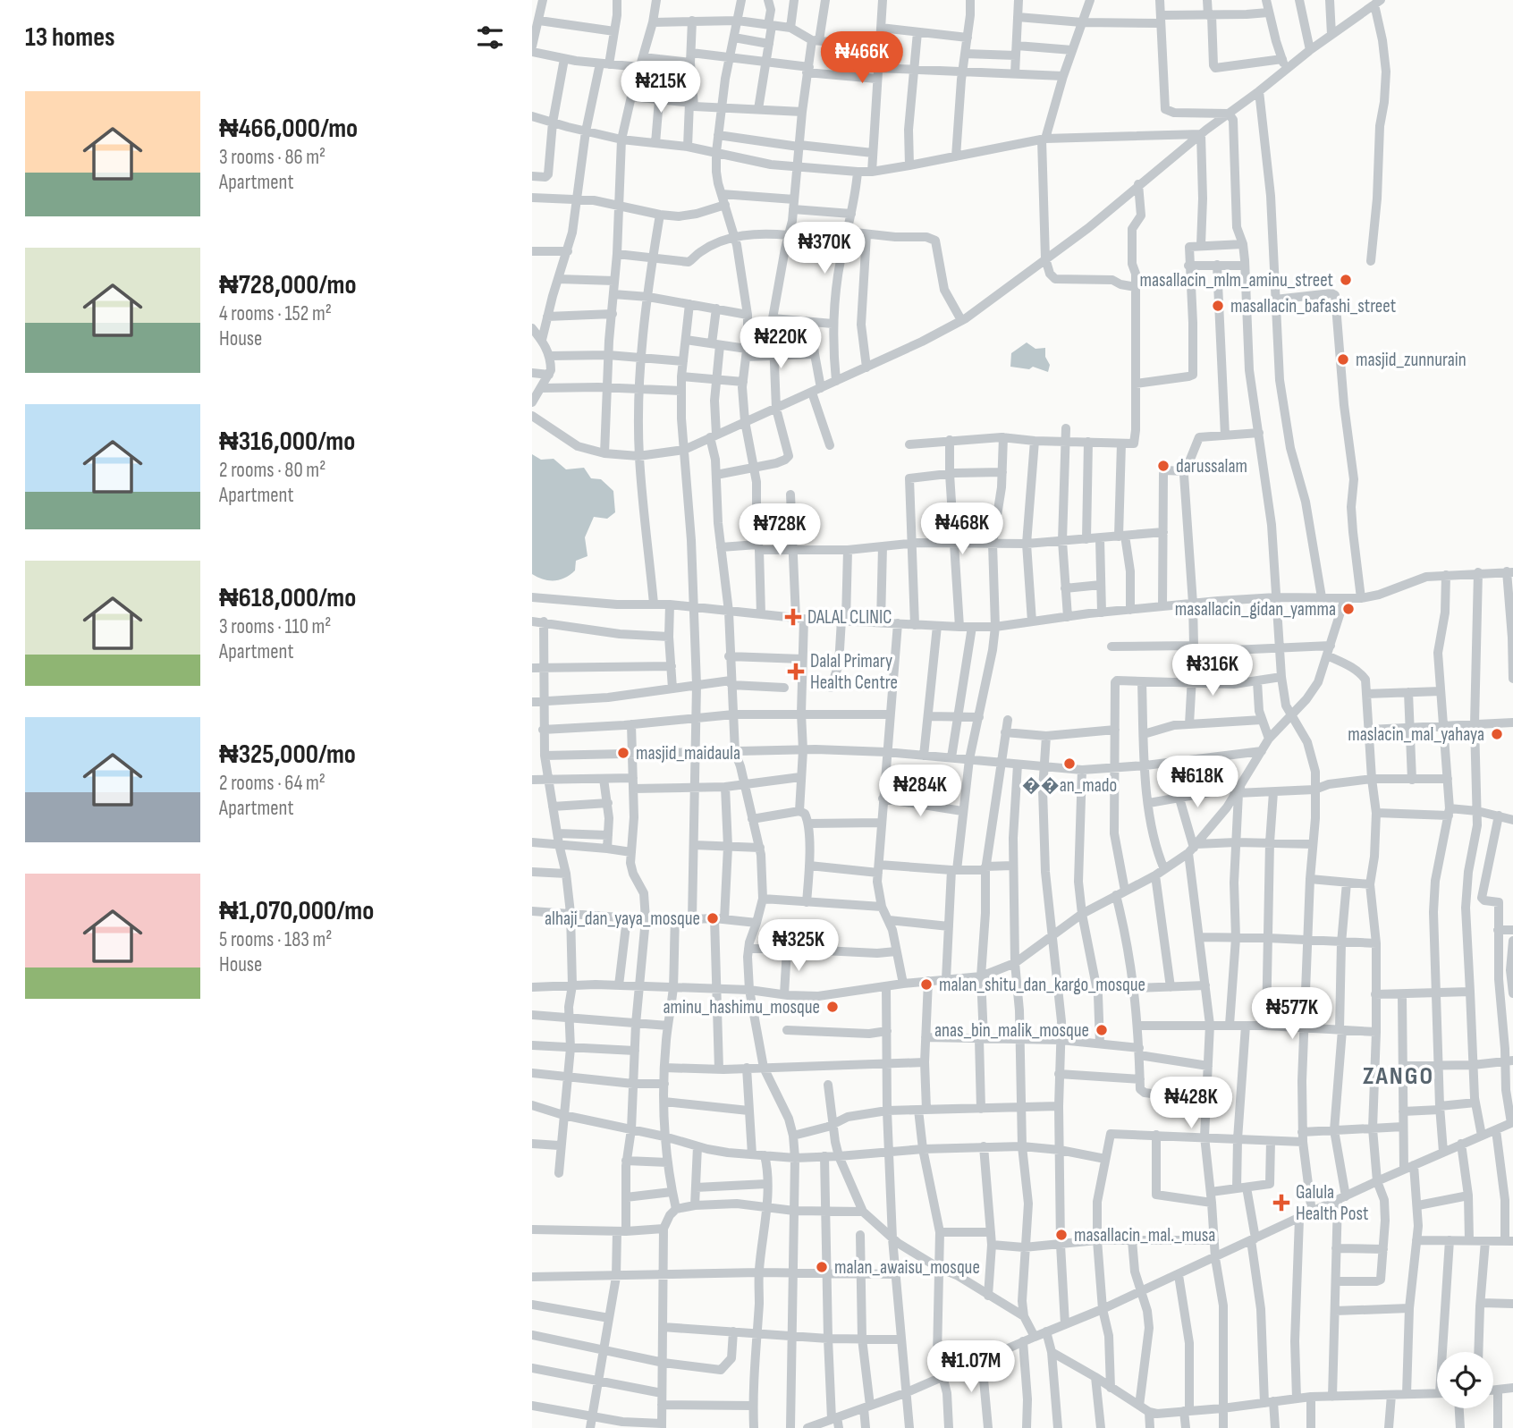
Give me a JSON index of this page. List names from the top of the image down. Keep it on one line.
{"districts":["ZANGO"],"places":{"other":["masallacin_mlm_aminu_street","masallacin_bafashi_street","masjid_zunnurain","darussalam","masallacin_gidan_yamma","maslacin_mal_yahaya","masjid_maidaula","��an_mado","alhaji_dan_yaya_mosque","malan_shitu_dan_kargo_mosque","aminu_hashimu_mosque","anas_bin_malik_mosque","masallacin_mal._musa","malan_awaisu_mosque"],"health":["DALAL CLINIC","Dalal Primary Health Centre","Galula Health Post"]},"page":{"heading":"13 homes","price":["₦466K","₦215K","₦370K","₦220K","₦468K","₦728K","₦316K","₦618K","₦284K","₦325K","₦577K","₦428K","₦1.07M"],"list":[{"name":"₦466,000/mo","note":"3 rooms · 86 m² · Apartment"},{"name":"₦728,000/mo","note":"4 rooms · 152 m² · House"},{"name":"₦316,000/mo","note":"2 rooms · 80 m² · Apartment"},{"name":"₦618,000/mo","note":"3 rooms · 110 m² · Apartment"},{"name":"₦325,000/mo","note":"2 rooms · 64 m² · Apartment"},{"name":"₦1,070,000/mo","note":"5 rooms · 183 m² · House"}]}}
